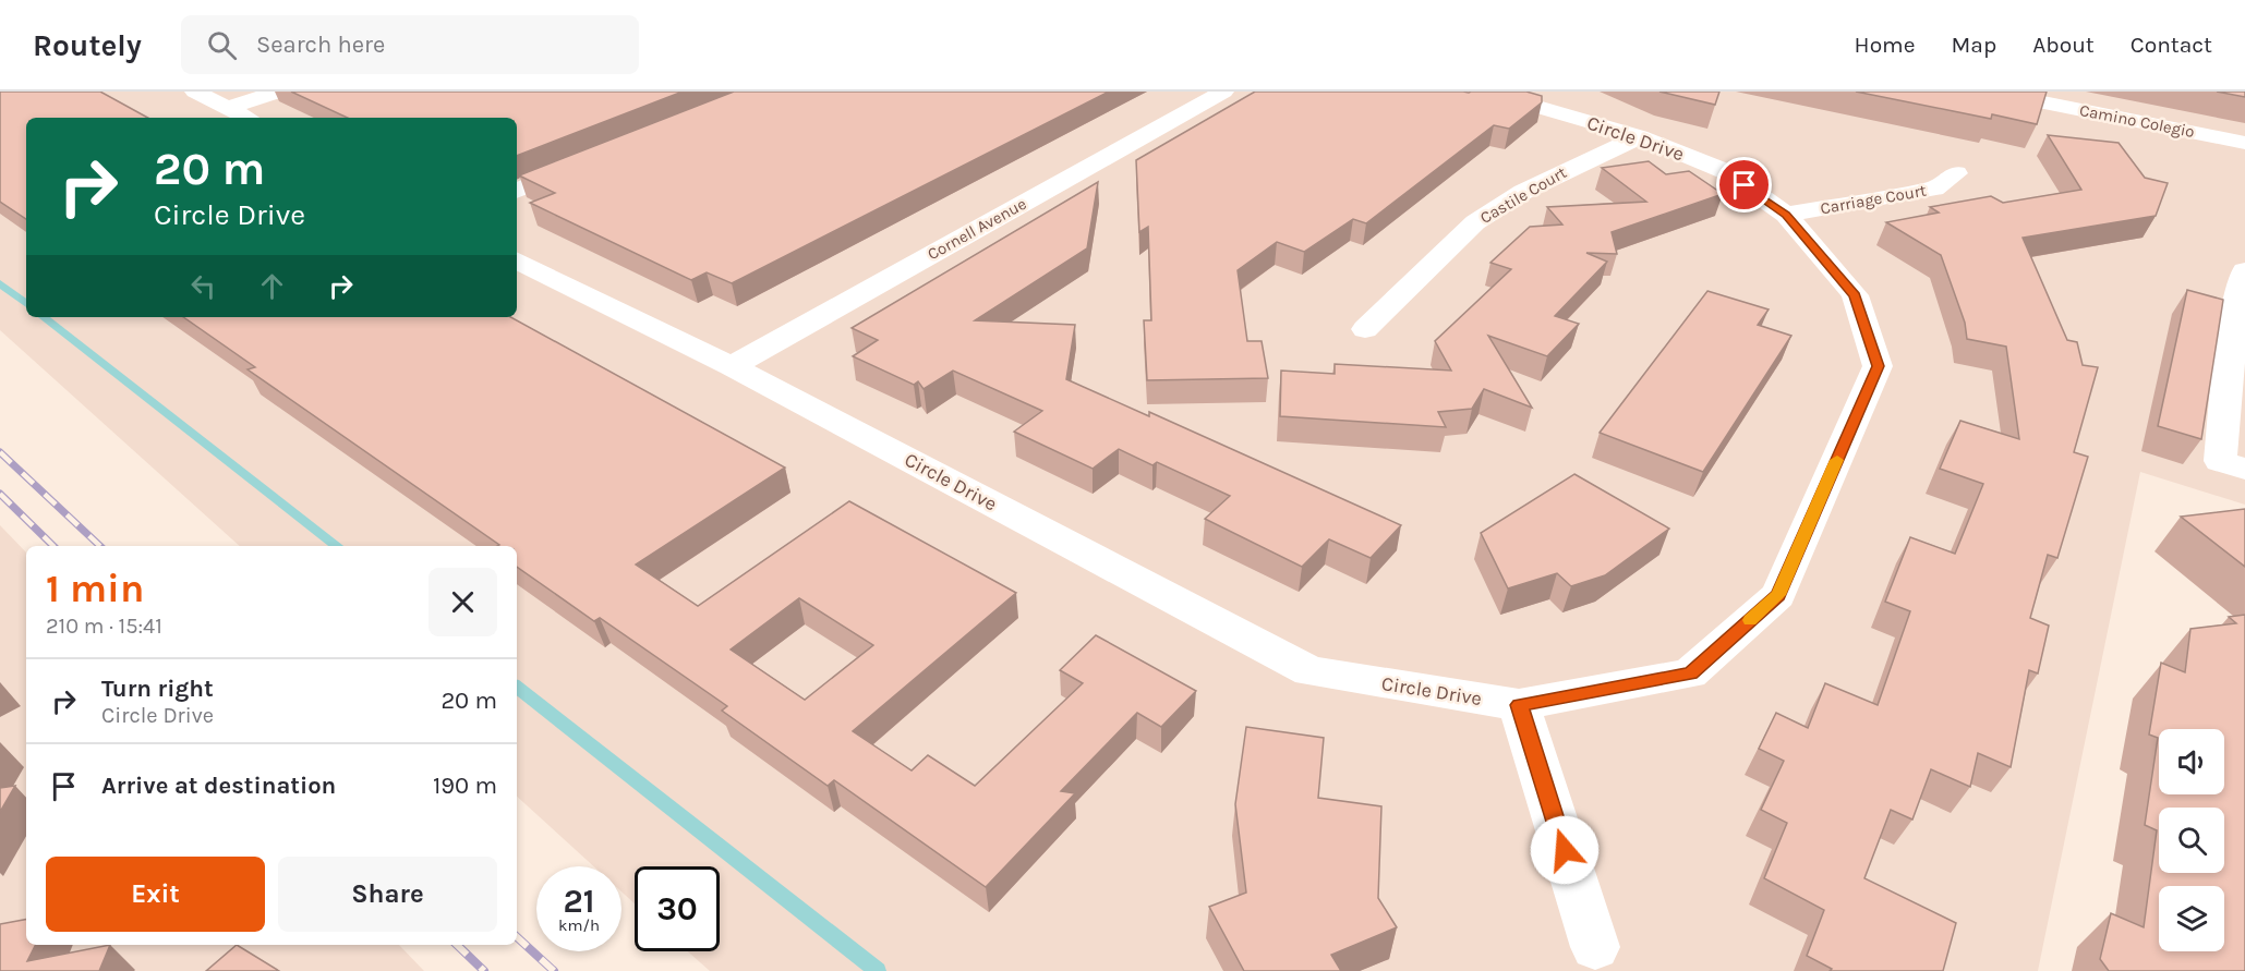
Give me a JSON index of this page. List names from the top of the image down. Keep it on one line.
{"streets":{"street":["Camino Colegio","Circle Drive","Castile Court","Carriage Court","Cornell Avenue"]},"crossings":[["Circle Drive","Castile Court"],["Circle Drive","Carriage Court"],["Circle Drive","Cornell Avenue"]],"page":{"header":"Routely","search":"Search here","nav":["Home","Map","About","Contact"],"turn":["20 m","Circle Drive"],"heading":["1 min","210 m · 15:41"],"list":[{"name":"Turn right","note":"Circle Drive","value":"20 m"},{"name":"Arrive at destination","value":"190 m"}],"buttons":["Exit","Share"],"speed":"21 km/h","limit":"30"}}
